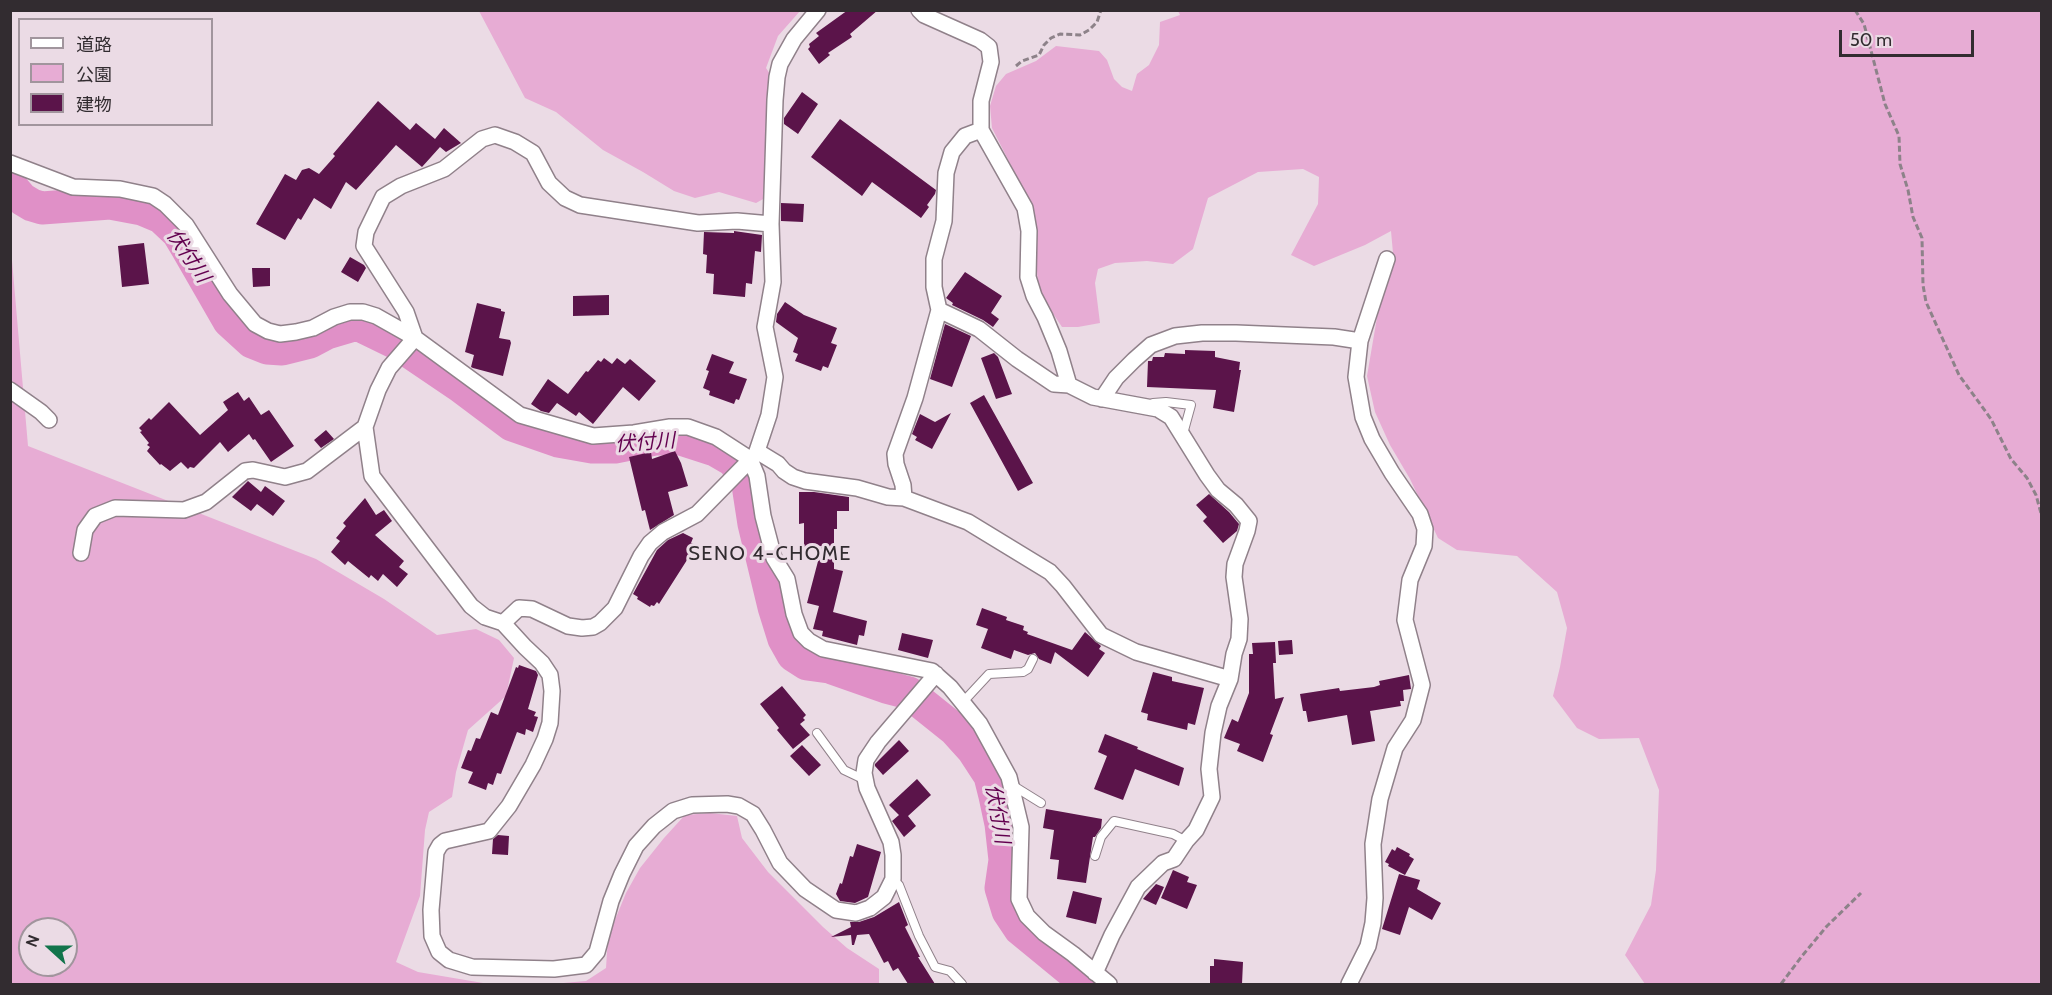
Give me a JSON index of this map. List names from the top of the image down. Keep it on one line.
{"districts":["SENO 4-CHOME"],"water":["伏付川"],"legend":["道路","公園","建物"],"scale_bar":"50 m","north":"left"}
